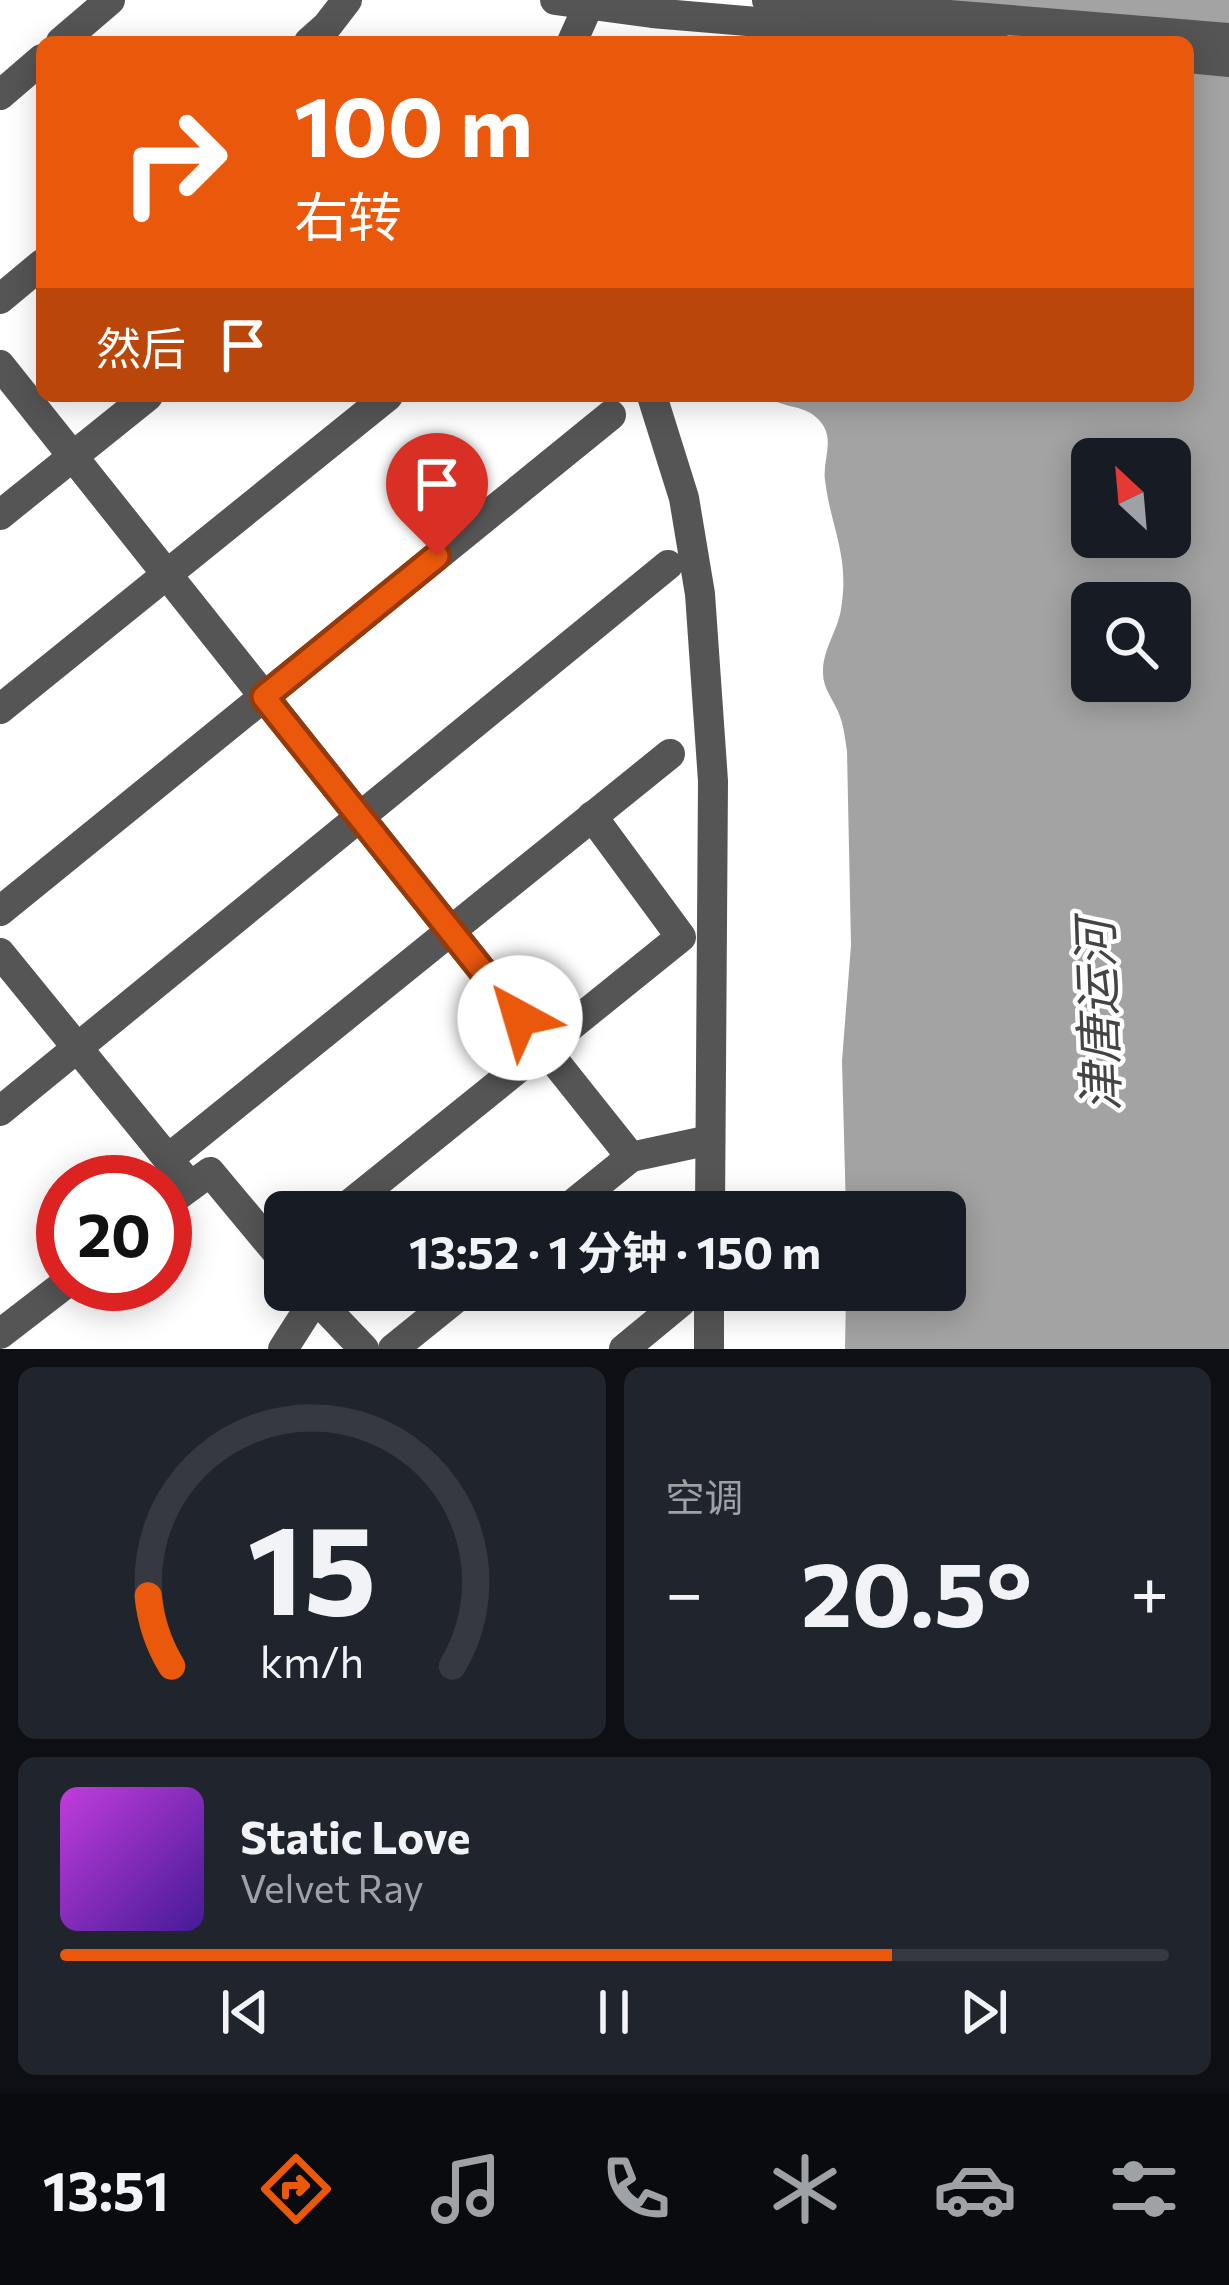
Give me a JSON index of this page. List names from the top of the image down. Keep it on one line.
{"water":["津唐运河"],"north":"top left","page":{"turn":["100 m","右转"],"then":"然后","limit":"20","trip":"13:52 · 1 分钟 · 150 m","tile":"空调","heat":["−","20.5°","+"],"song":["Static Love","Velvet Ray"],"tabs":"13:51","gauge":["15","km/h"]}}
